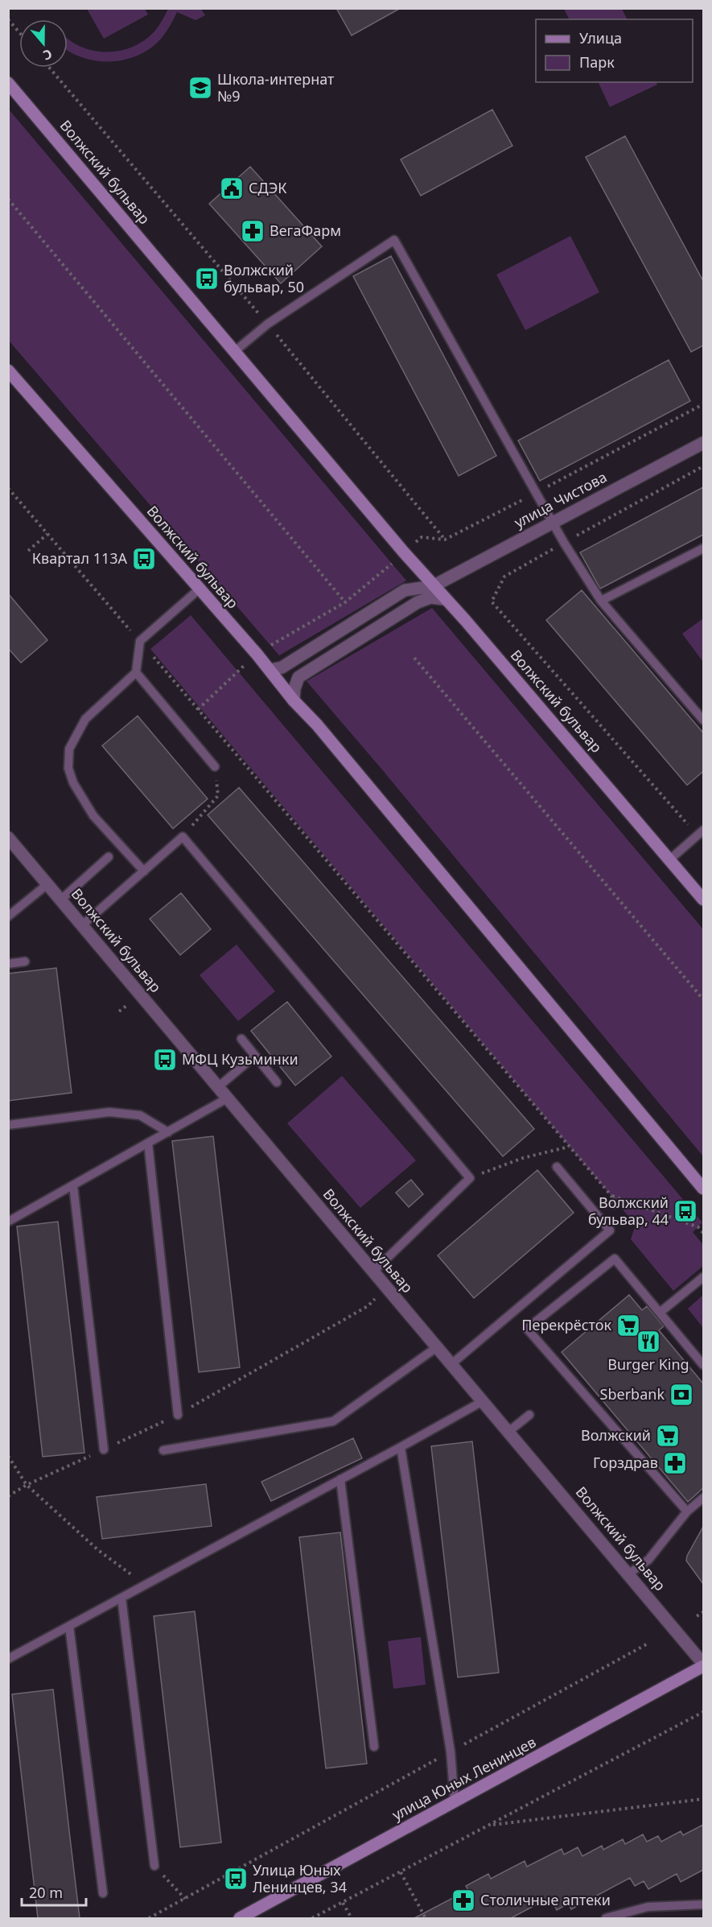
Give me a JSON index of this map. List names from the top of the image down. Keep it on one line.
{"streets":{"main road":["Волжский бульвар","улица Юных Ленинцев"],"street":["улица Чистова"]},"crossings":[["Волжский бульвар","улица Чистова"],["Волжский бульвар","улица Юных Ленинцев"]],"places":{"school or university":["Школа-интернат №9"],"public building":["СДЭК"],"pharmacy":["ВегаФарм","Горздрав","Столичные аптеки"],"bus stop":["Волжский бульвар, 50","Квартал 113А","МФЦ Кузьминки","Волжский бульвар, 44","Улица Юных Ленинцев, 34"],"supermarket":["Перекрёсток","Волжский"],"restaurant":["Burger King"],"bank":["Sberbank"]},"legend":["Улица","Парк"],"scale_bar":"20 m","north":"bottom"}
